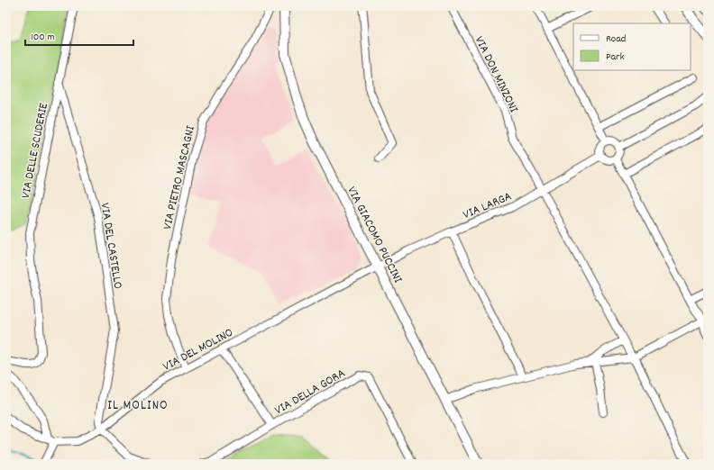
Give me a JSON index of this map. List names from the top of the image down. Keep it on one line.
{"streets":{"street":["VIA DON MINZONI","VIA DELLE SCUDERIE","VIA PIETRO MASCAGNI","VIA LARGA","VIA GIACOMO PUCCINI","VIA DEL CASTELLO","VIA DEL MOLINO","VIA DELLA GORA"]},"crossings":[["VIA DON MINZONI","VIA LARGA"],["VIA DELLE SCUDERIE","VIA DEL CASTELLO"],["VIA PIETRO MASCAGNI","VIA DEL MOLINO"],["VIA LARGA","VIA GIACOMO PUCCINI"],["VIA LARGA","VIA DEL MOLINO"],["VIA GIACOMO PUCCINI","VIA DEL MOLINO"],["VIA DEL CASTELLO","VIA DEL MOLINO"]],"districts":["IL MOLINO"],"legend":["Road","Park"],"scale_bar":"100 m"}
